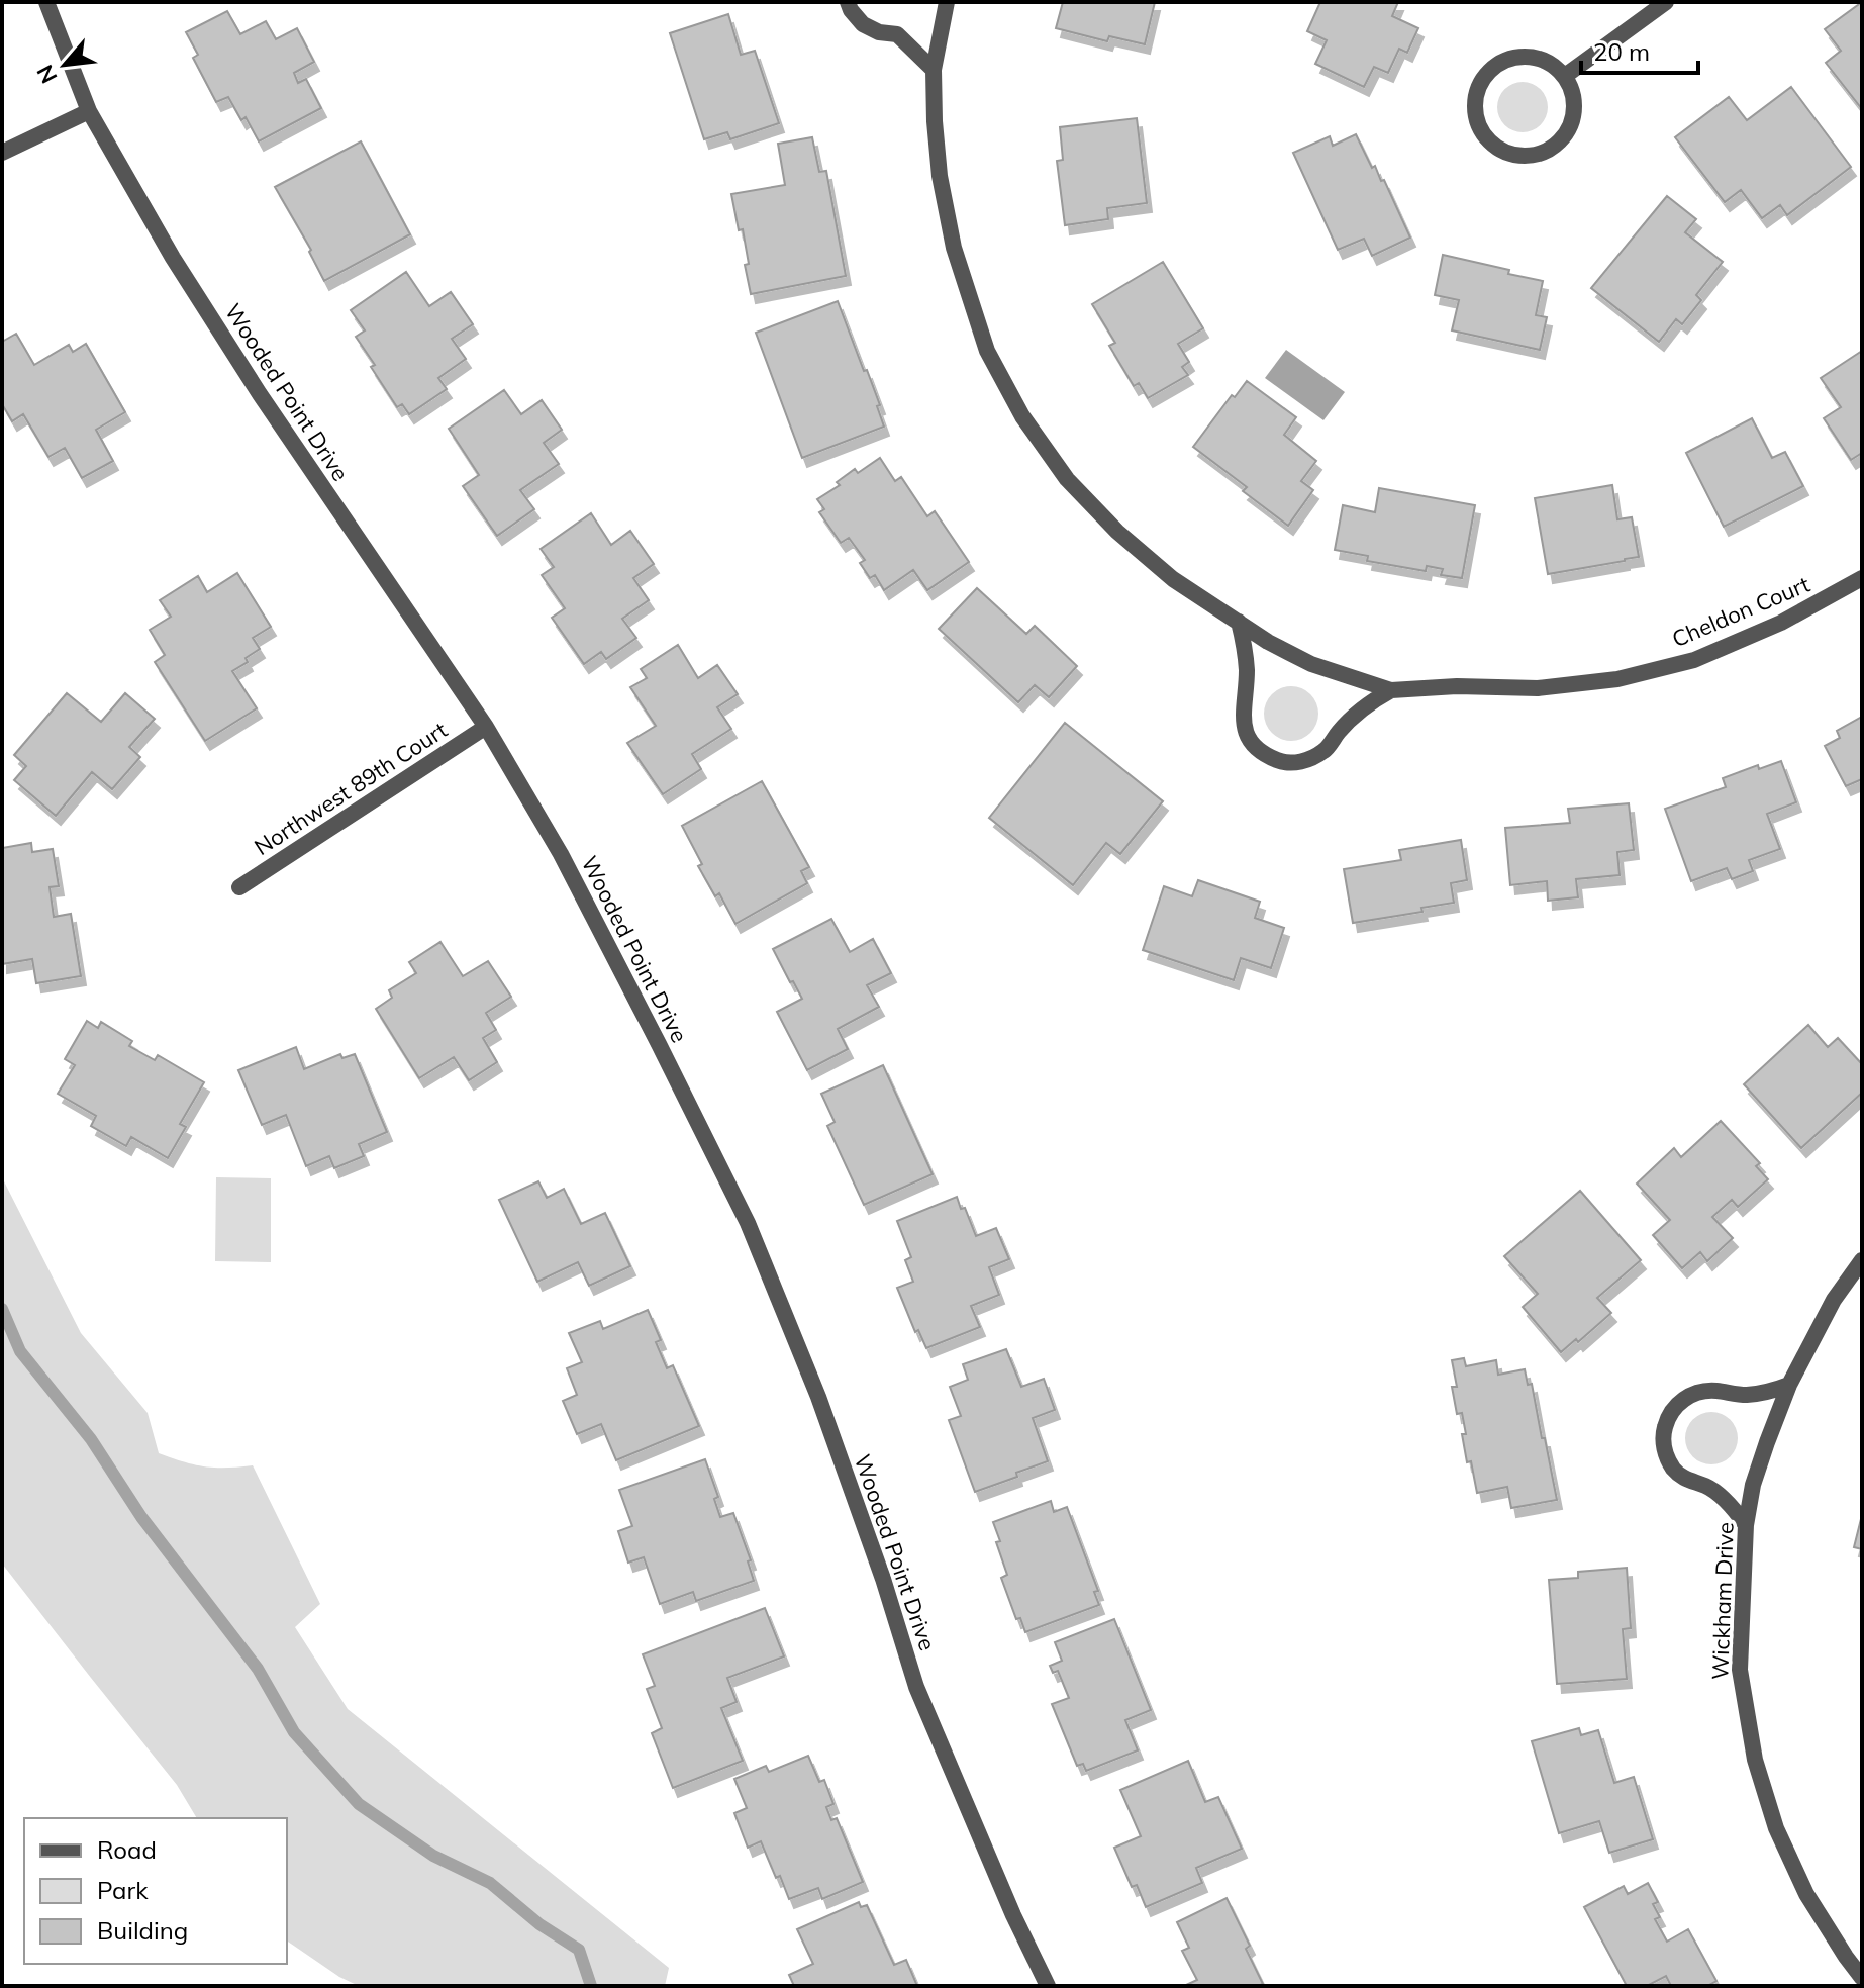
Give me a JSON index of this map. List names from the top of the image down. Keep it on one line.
{"streets":{"street":["Wooded Point Drive","Cheldon Court","Northwest 89th Court","Wickham Drive"]},"crossings":[["Wooded Point Drive","Northwest 89th Court"]],"legend":["Road","Park","Building"],"scale_bar":"20 m","north":"bottom left"}
